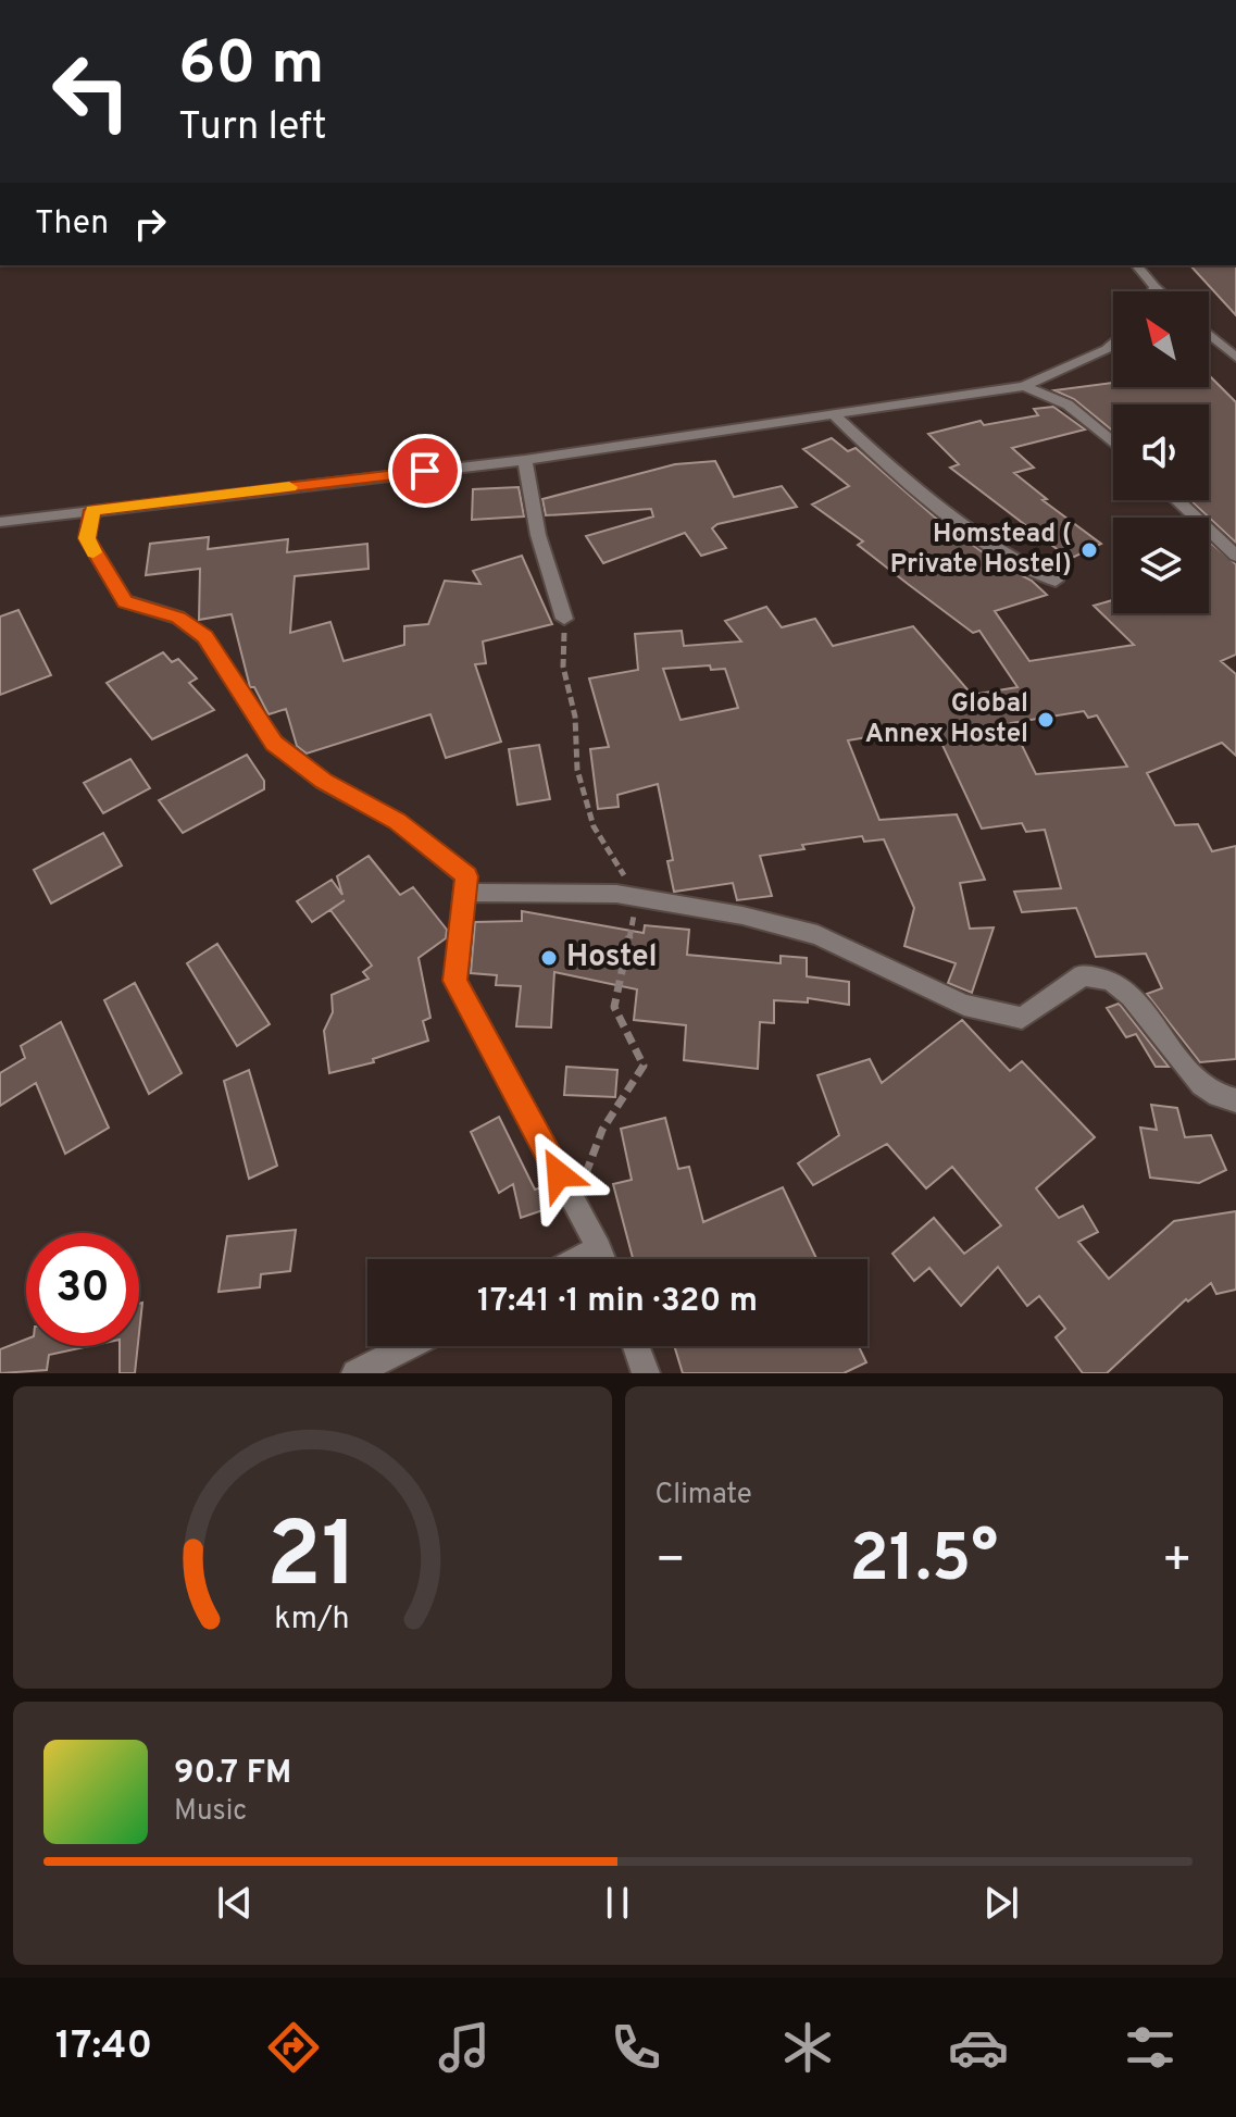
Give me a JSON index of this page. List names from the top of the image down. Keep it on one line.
{"places":["Homstead ( Private Hostel)","Global Annex Hostel","Hostel"],"north":"top left","page":{"turn":["60 m","Turn left"],"then":"Then","limit":"30","trip":"17:41 · 1 min · 320 m","tile":"Climate","heat":["−","21.5°","+"],"song":["90.7 FM","Music"],"tabs":"17:40","gauge":["21","km/h"]}}
